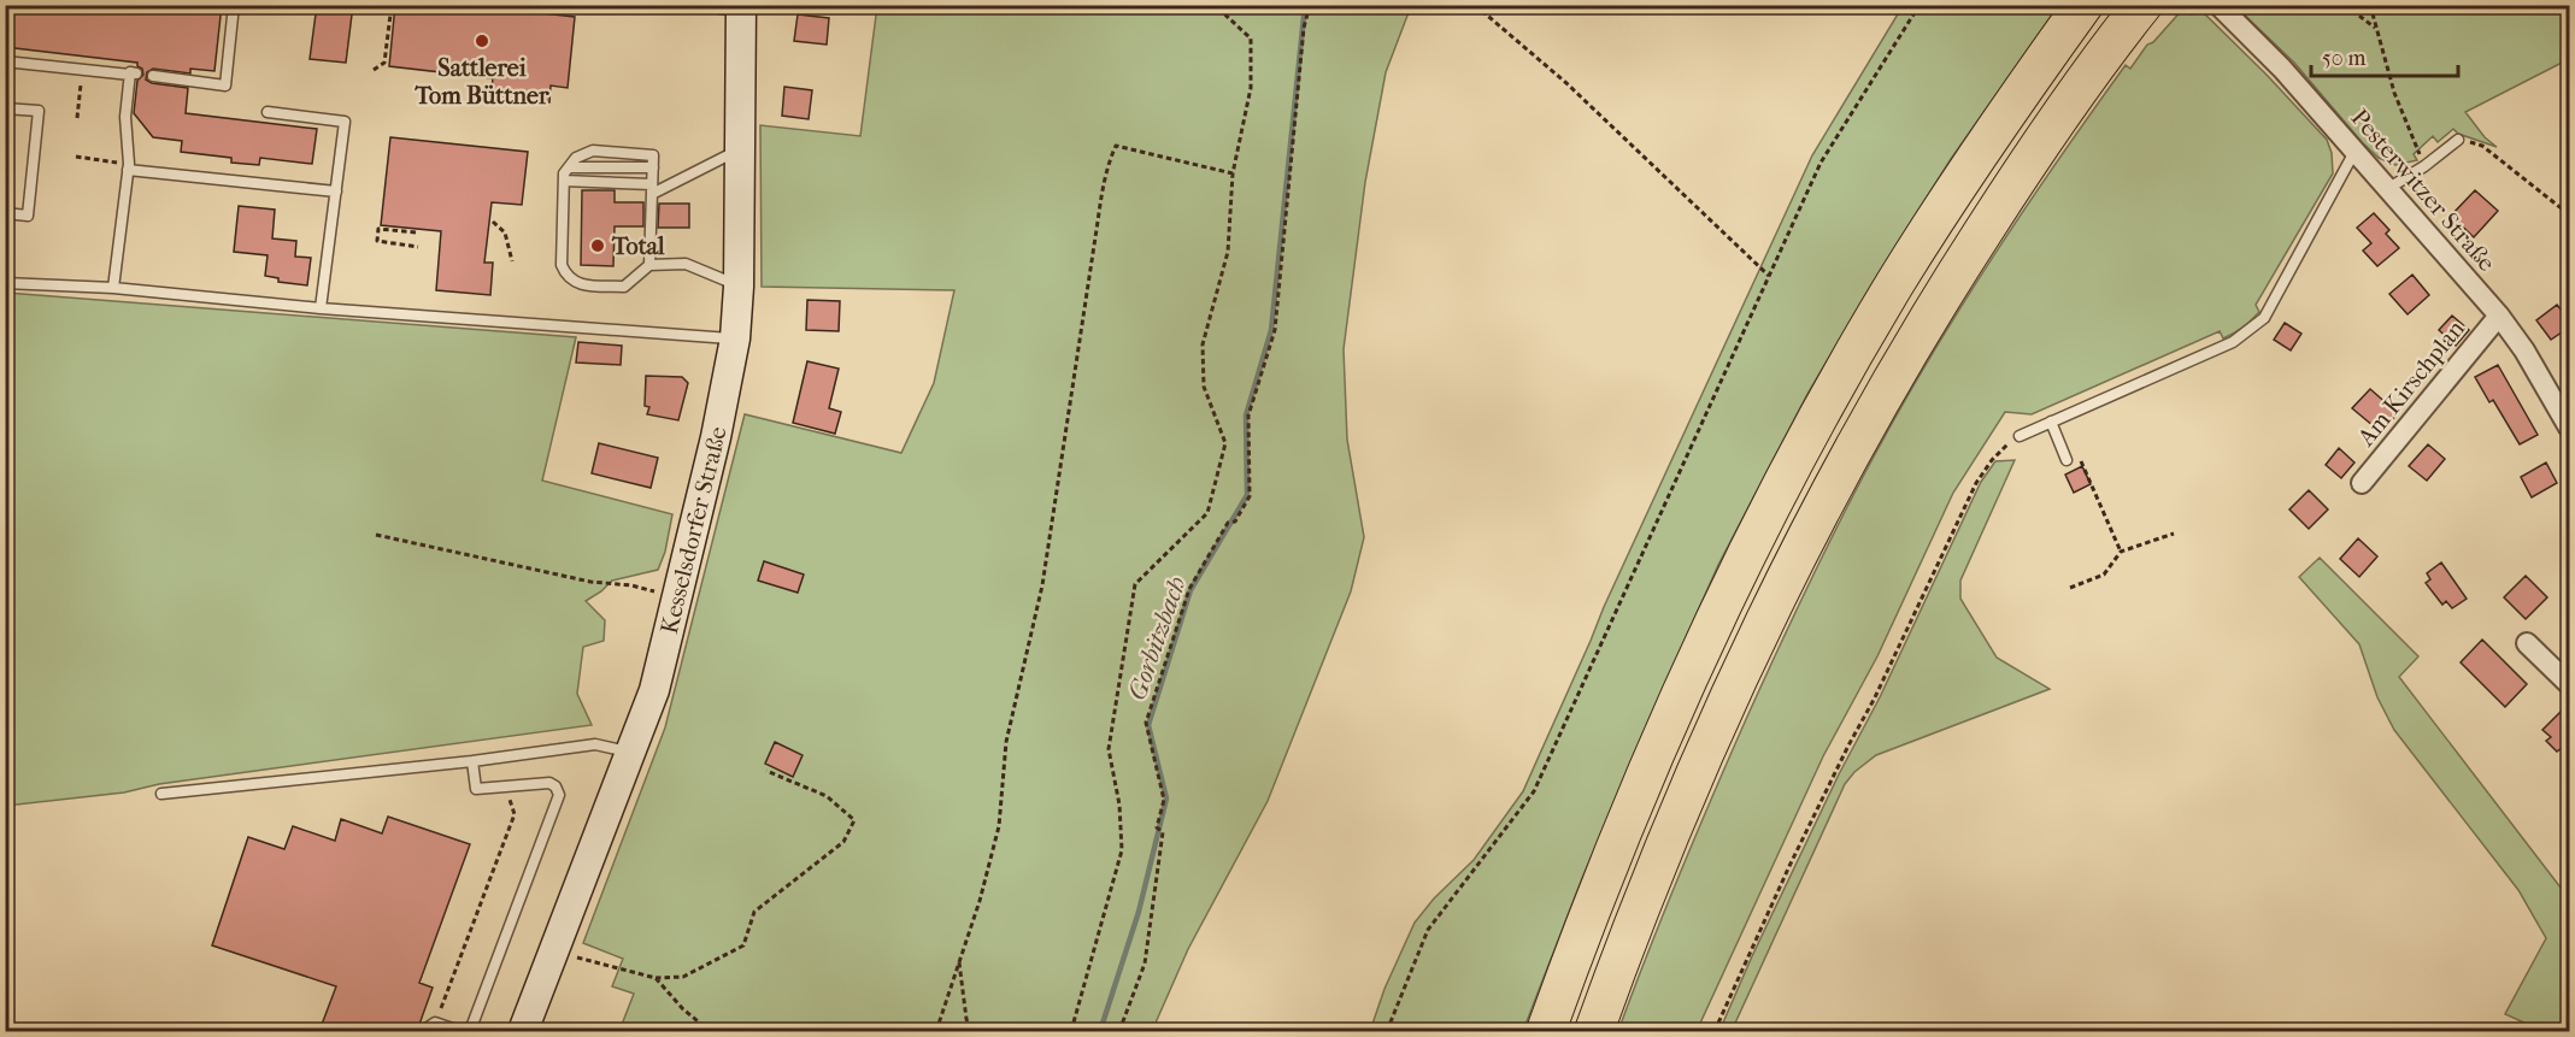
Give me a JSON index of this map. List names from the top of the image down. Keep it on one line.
{"streets":{"main road":["Kesselsdorfer Straße"],"street":["Pesterwitzer Straße","Am Kirschplan"]},"crossings":[["Pesterwitzer Straße","Am Kirschplan"]],"water":["Gorbitzbach"],"places":["Sattlerei Tom Büttner","Total"],"scale_bar":"50 m"}
